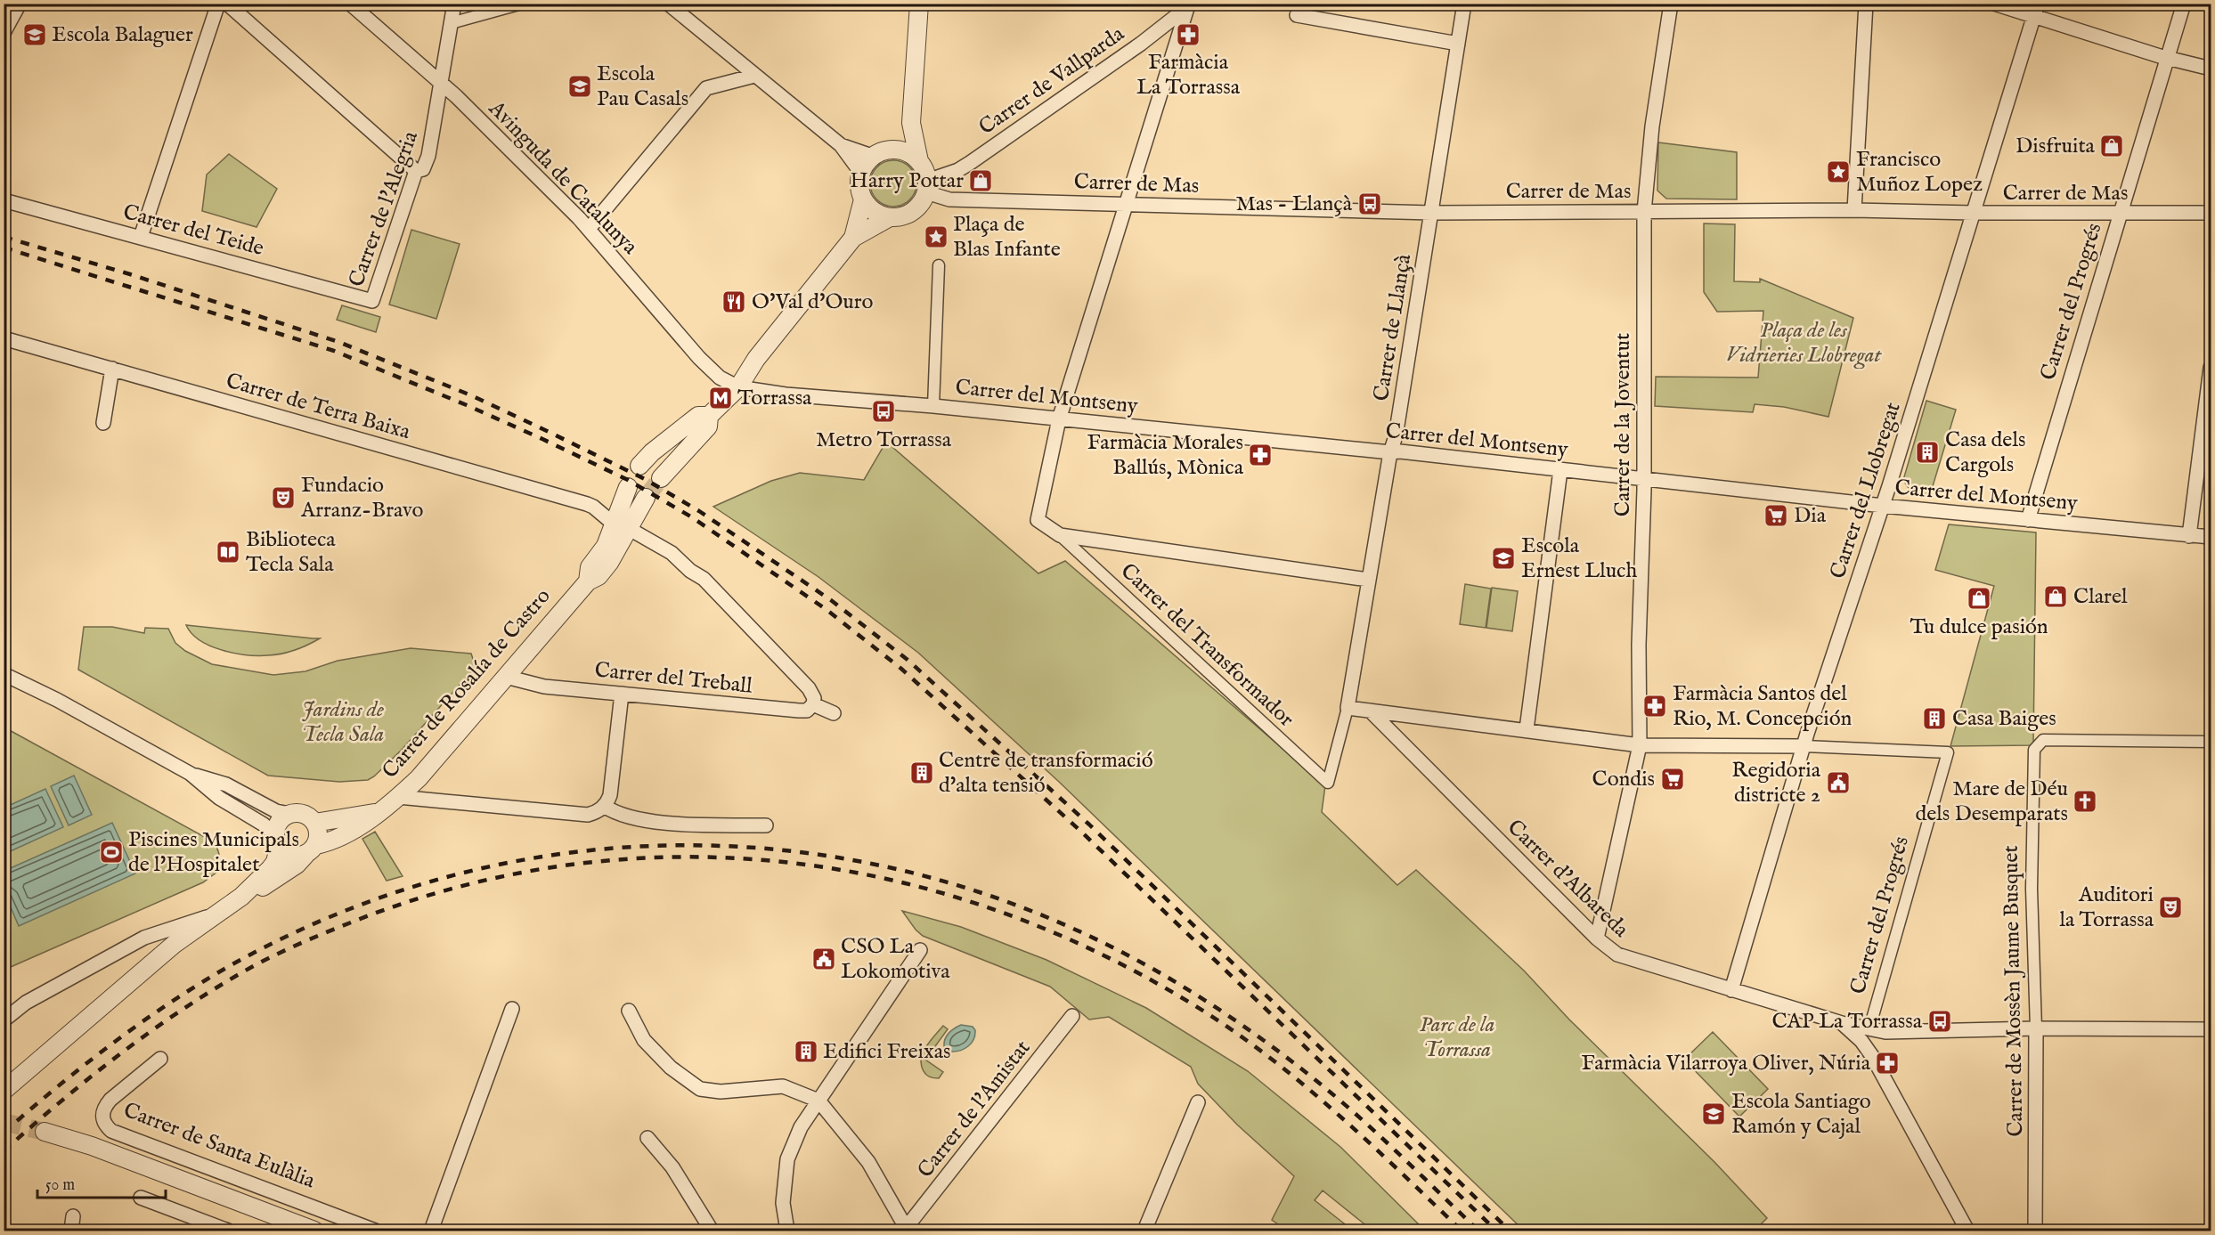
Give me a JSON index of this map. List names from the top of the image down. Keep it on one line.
{"streets":{"street":["Carrer de Vallparda","Avinguda de Catalunya","Carrer de Mas","Carrer de l'Alegria","Carrer del Teide","Carrer del Progrés","Carrer de Llançà","Carrer del Montseny","Carrer de Terra Baixa","Carrer de la Joventut","Carrer del Llobregat","Carrer del Transformador","Carrer del Treball","Carrer de Rosalía de Castro","Carrer d'Albareda","Carrer de Mossèn Jaume Busquet","Carrer de l'Amistat","Carrer de Santa Eulàlia"]},"crossings":[["Carrer de Vallparda","Carrer de Mas"],["Avinguda de Catalunya","Carrer de l'Alegria"],["Avinguda de Catalunya","Carrer del Montseny"],["Carrer de Mas","Carrer del Progrés"],["Carrer de Mas","Carrer de Llançà"],["Carrer de Mas","Carrer de la Joventut"],["Carrer de Mas","Carrer del Llobregat"],["Carrer de l'Alegria","Carrer del Teide"],["Carrer del Progrés","Carrer del Montseny"],["Carrer del Progrés","Carrer del Llobregat"],["Carrer del Progrés","Carrer d'Albareda"],["Carrer de Llançà","Carrer del Montseny"],["Carrer de Llançà","Carrer del Transformador"],["Carrer del Montseny","Carrer de la Joventut"],["Carrer del Montseny","Carrer del Llobregat"],["Carrer de Terra Baixa","Carrer del Treball"],["Carrer de Terra Baixa","Carrer de Rosalía de Castro"],["Carrer de la Joventut","Carrer d'Albareda"],["Carrer del Llobregat","Carrer d'Albareda"],["Carrer del Treball","Carrer de Rosalía de Castro"],["Carrer d'Albareda","Carrer de Mossèn Jaume Busquet"]],"parks":["Plaça de les Vidrieries Llobregat","Jardins de Tecla Sala","Parc de la Torrassa"],"places":{"school or university":["Escola Balaguer","Escola Pau Casals","Escola Ernest Lluch","Escola Santiago Ramón y Cajal"],"pharmacy":["Farmàcia La Torrassa","Farmàcia Morales Ballús, Mònica","Farmàcia Santos del Rio, M. Concepción","Farmàcia Vilarroya Oliver, Núria"],"shop":["Disfruita","Harry Pottar","Clarel","Tu dulce pasión"],"place":["Francisco Muñoz Lopez","Plaça de Blas Infante"],"bus stop":["Mas - Llançà","Metro Torrassa","CAP La Torrassa"],"restaurant":["O'Val d'Ouro"],"metro station":["Torrassa"],"building":["Casa dels Cargols","Casa Baiges","Centre de transformació d'alta tensió","Edifici Freixas"],"theatre":["Fundacio Arranz-Bravo","Auditori la Torrassa"],"supermarket":["Dia","Condis"],"library":["Biblioteca Tecla Sala"],"public building":["Regidoria districte 2","CSO La Lokomotiva"],"church":["Mare de Déu dels Desemparats"],"sports":["Piscines Municipals de l'Hospitalet"]},"scale_bar":"50 m"}
